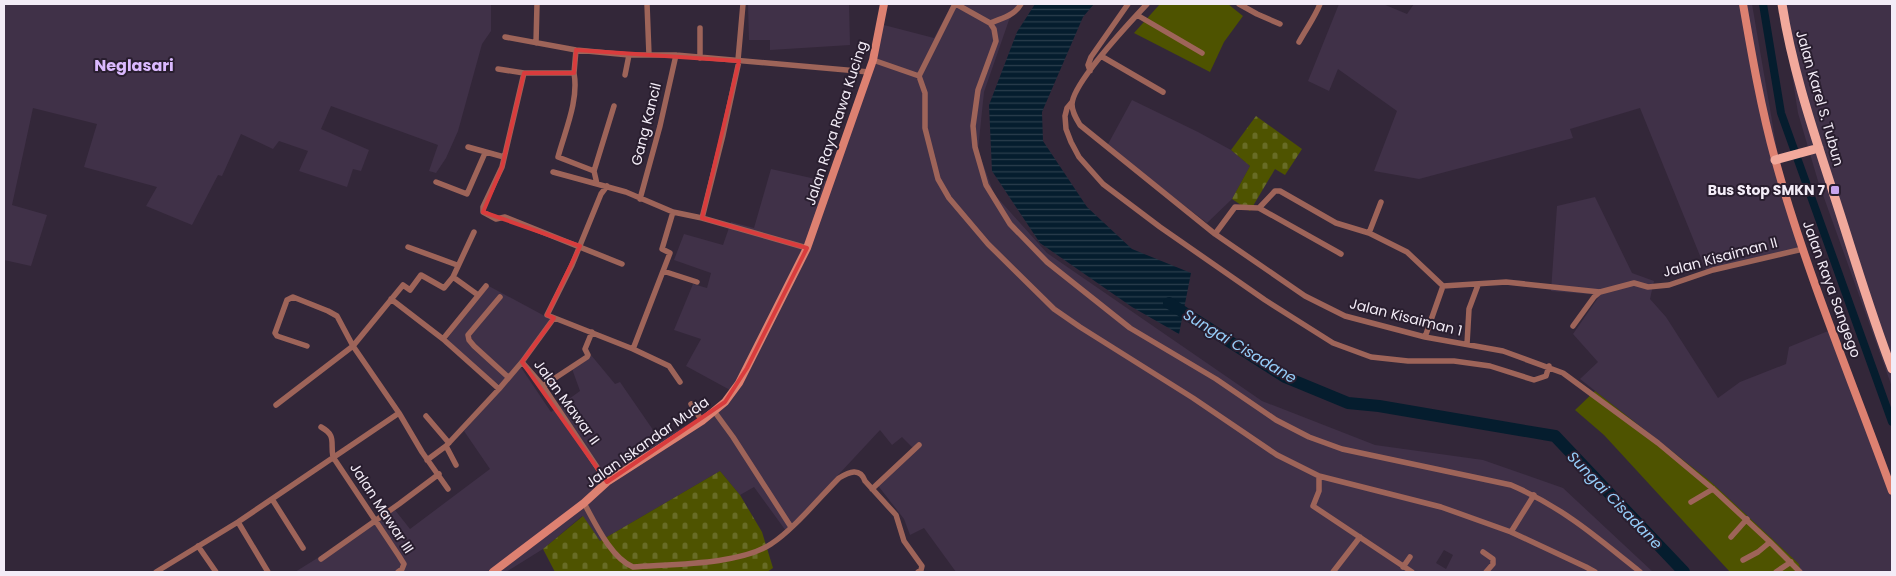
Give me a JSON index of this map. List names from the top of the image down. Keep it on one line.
{"streets":{"main road":["Jalan Karel S. Tubun"],"street":["Jalan Raya Rawa Kucing","Gang Kancil","Jalan Kisaiman II","Jalan Raya Sangego","Jalan Kisaiman 1","Jalan Mawar II","Jalan Iskandar Muda","Jalan Mawar III"]},"crossings":[["Jalan Raya Rawa Kucing","Jalan Iskandar Muda"],["Jalan Kisaiman II","Jalan Raya Sangego"],["Jalan Mawar II","Jalan Iskandar Muda"]],"districts":["Neglasari"],"water":["Sungai Cisadane"],"places":{"transit":["Bus Stop SMKN 7"]}}
